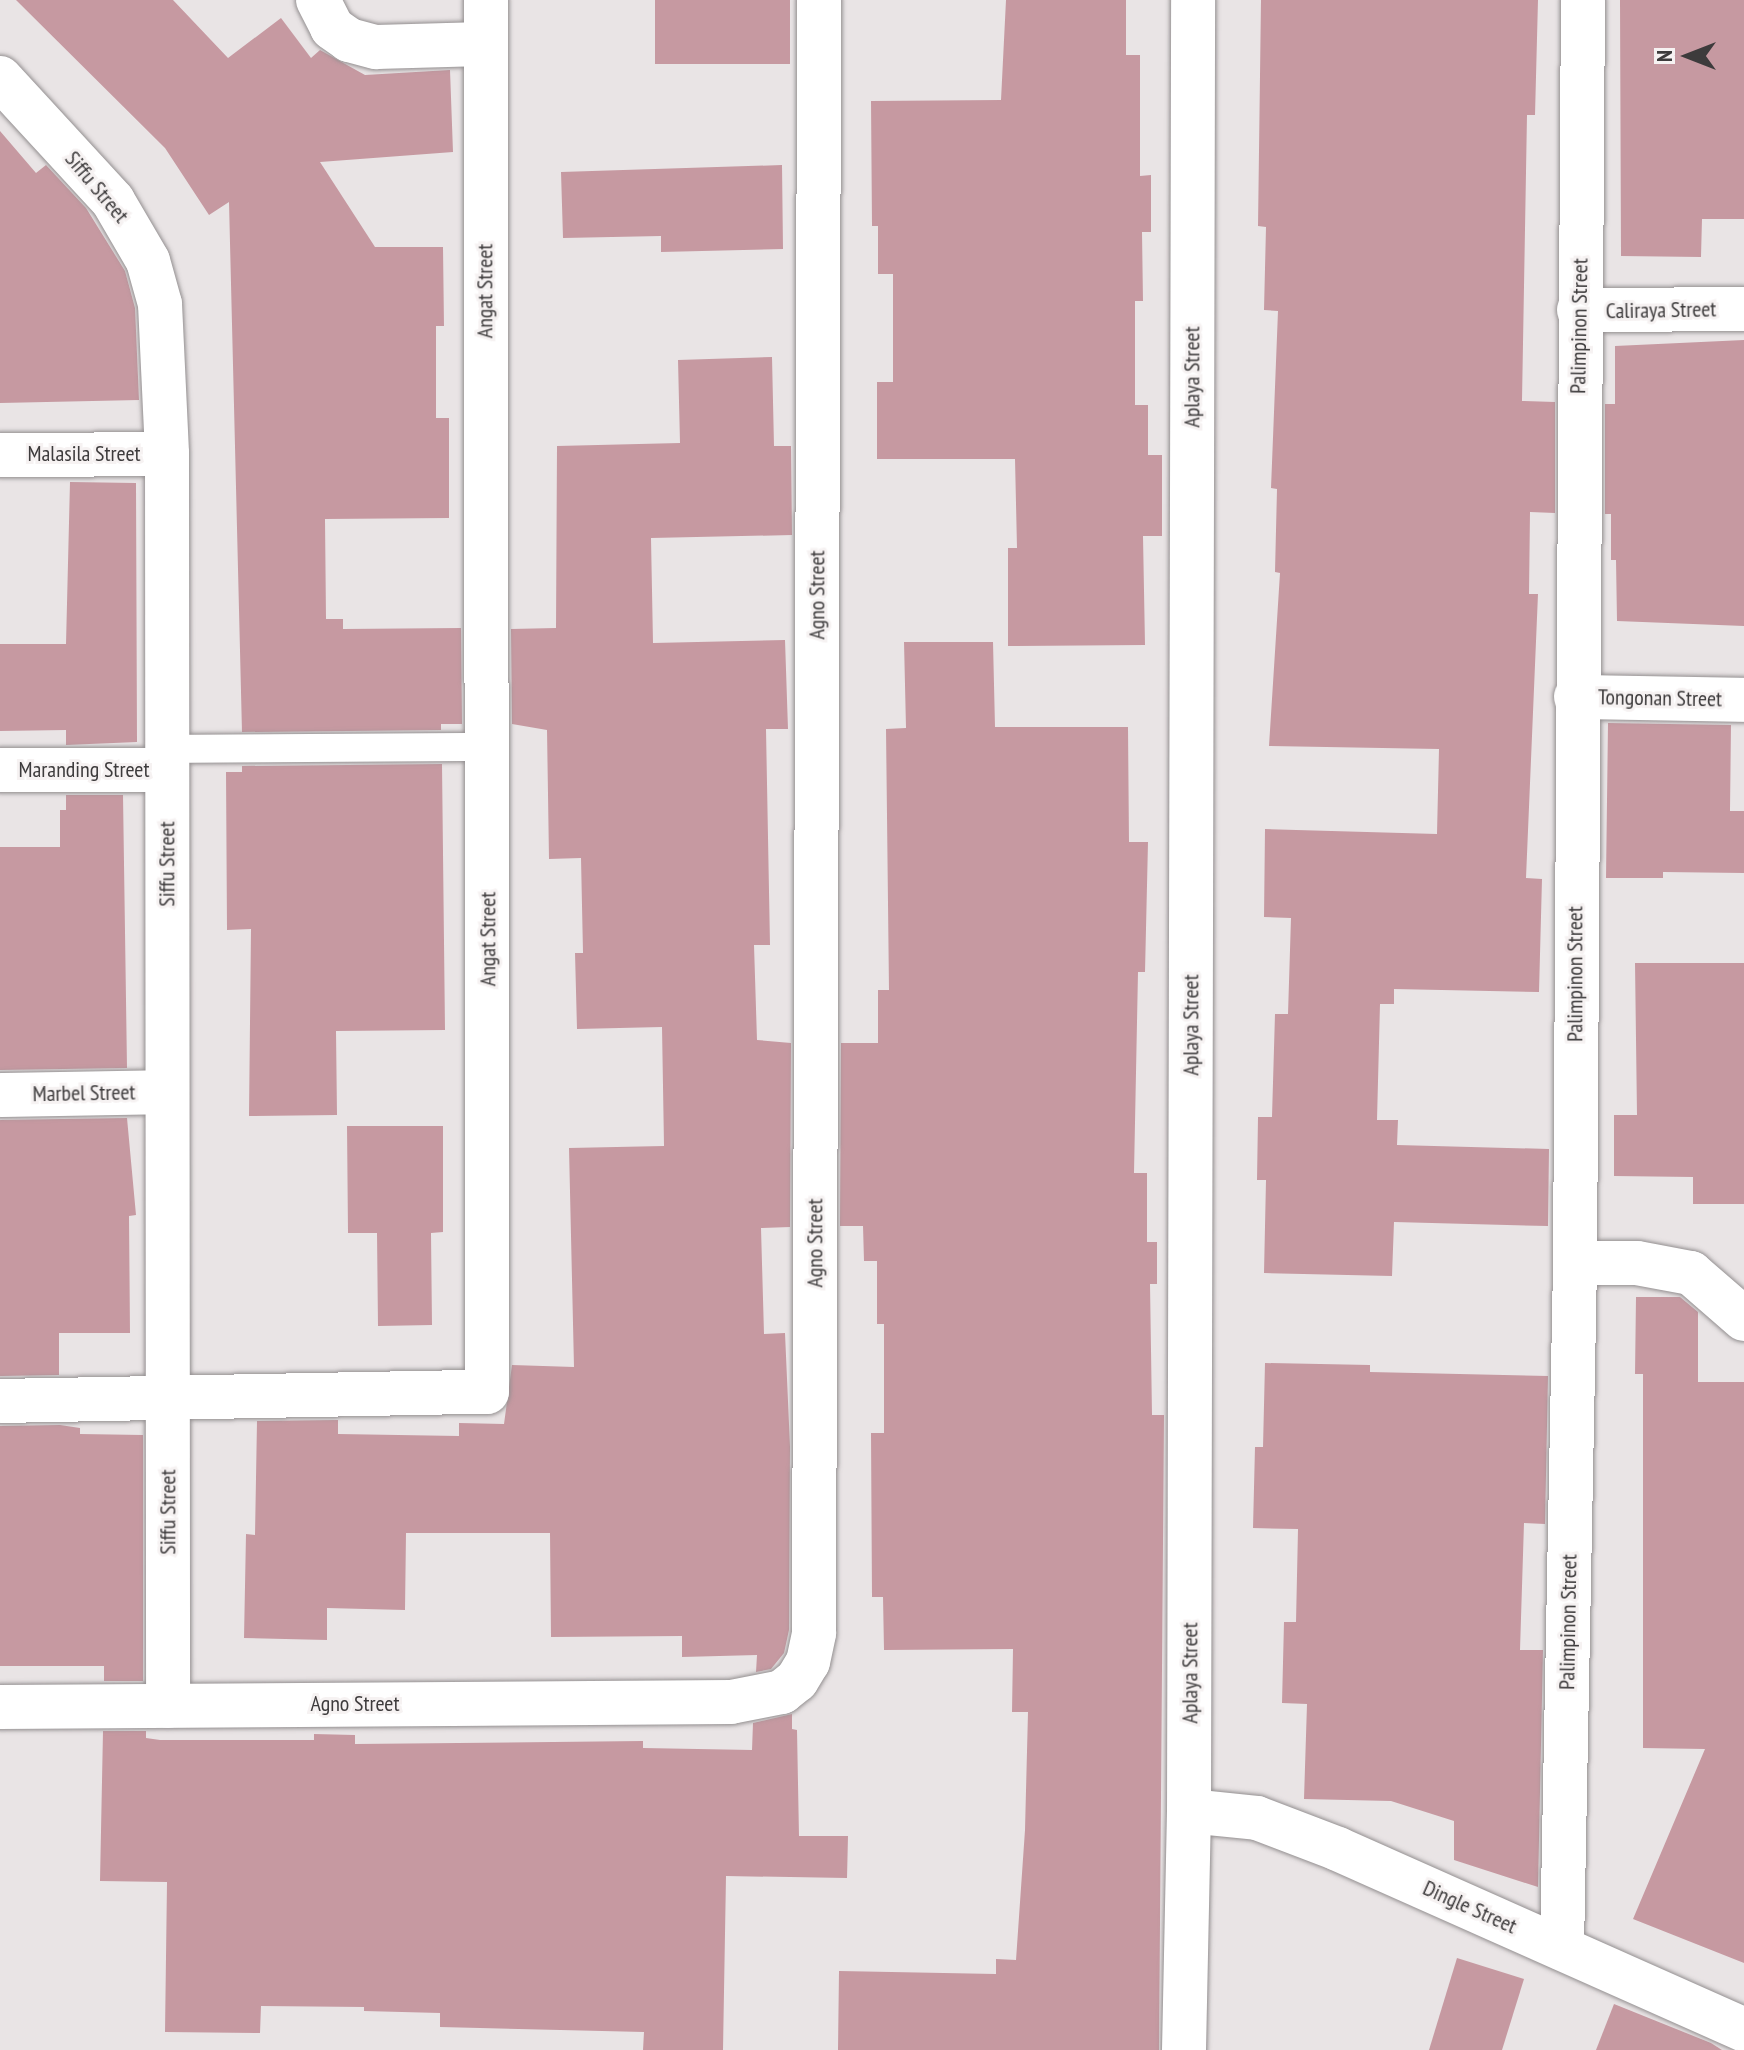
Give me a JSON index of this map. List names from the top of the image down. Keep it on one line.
{"streets":{"street":["Siffu Street","Angat Street","Caliraya Street","Palimpinon Street","Aplaya Street","Malasila Street","Agno Street","Tongonan Street","Maranding Street","Marbel Street","Dingle Street"]},"crossings":[["Siffu Street","Angat Street"],["Siffu Street","Malasila Street"],["Siffu Street","Agno Street"],["Siffu Street","Maranding Street"],["Siffu Street","Marbel Street"],["Caliraya Street","Palimpinon Street"],["Palimpinon Street","Tongonan Street"],["Palimpinon Street","Dingle Street"],["Aplaya Street","Dingle Street"]],"north":"left"}
